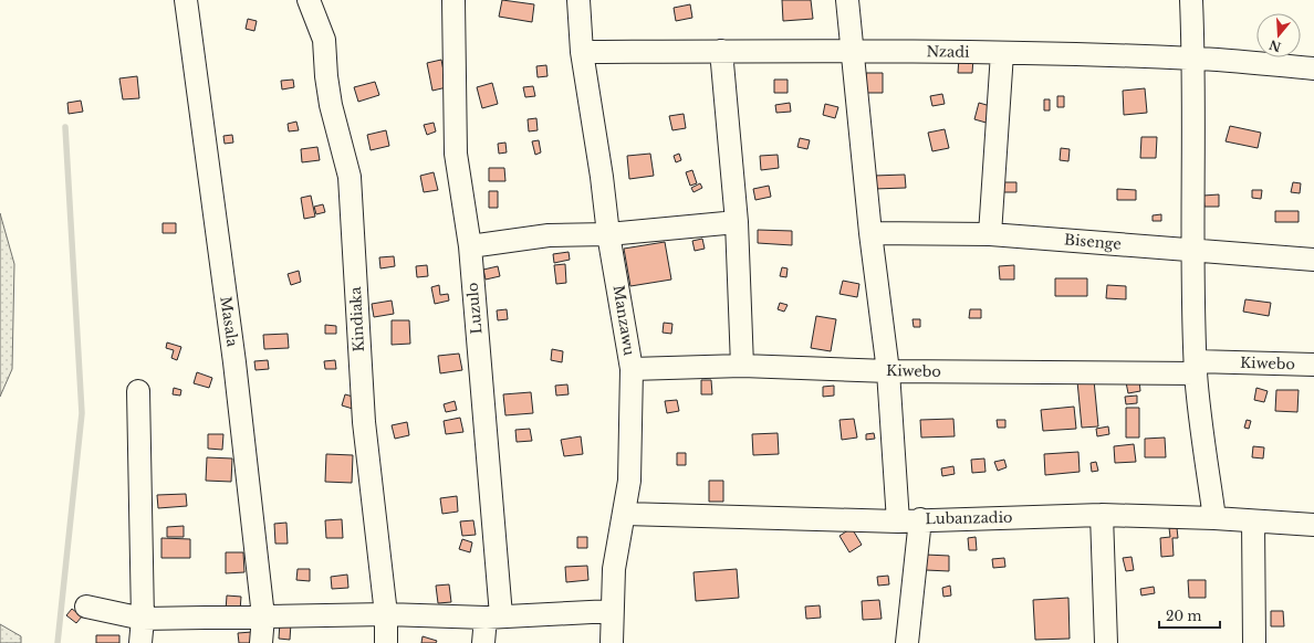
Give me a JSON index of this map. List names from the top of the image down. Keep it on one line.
{"streets":{"street":["Nzadi","Bisenge","Luzulo","Kindiaka","Manzawu","Masala","Kiwebo","Lubanzadio"]},"crossings":[["Nzadi","Manzawu"],["Manzawu","Kiwebo"],["Manzawu","Lubanzadio"]],"scale_bar":"20 m","north":"bottom"}
